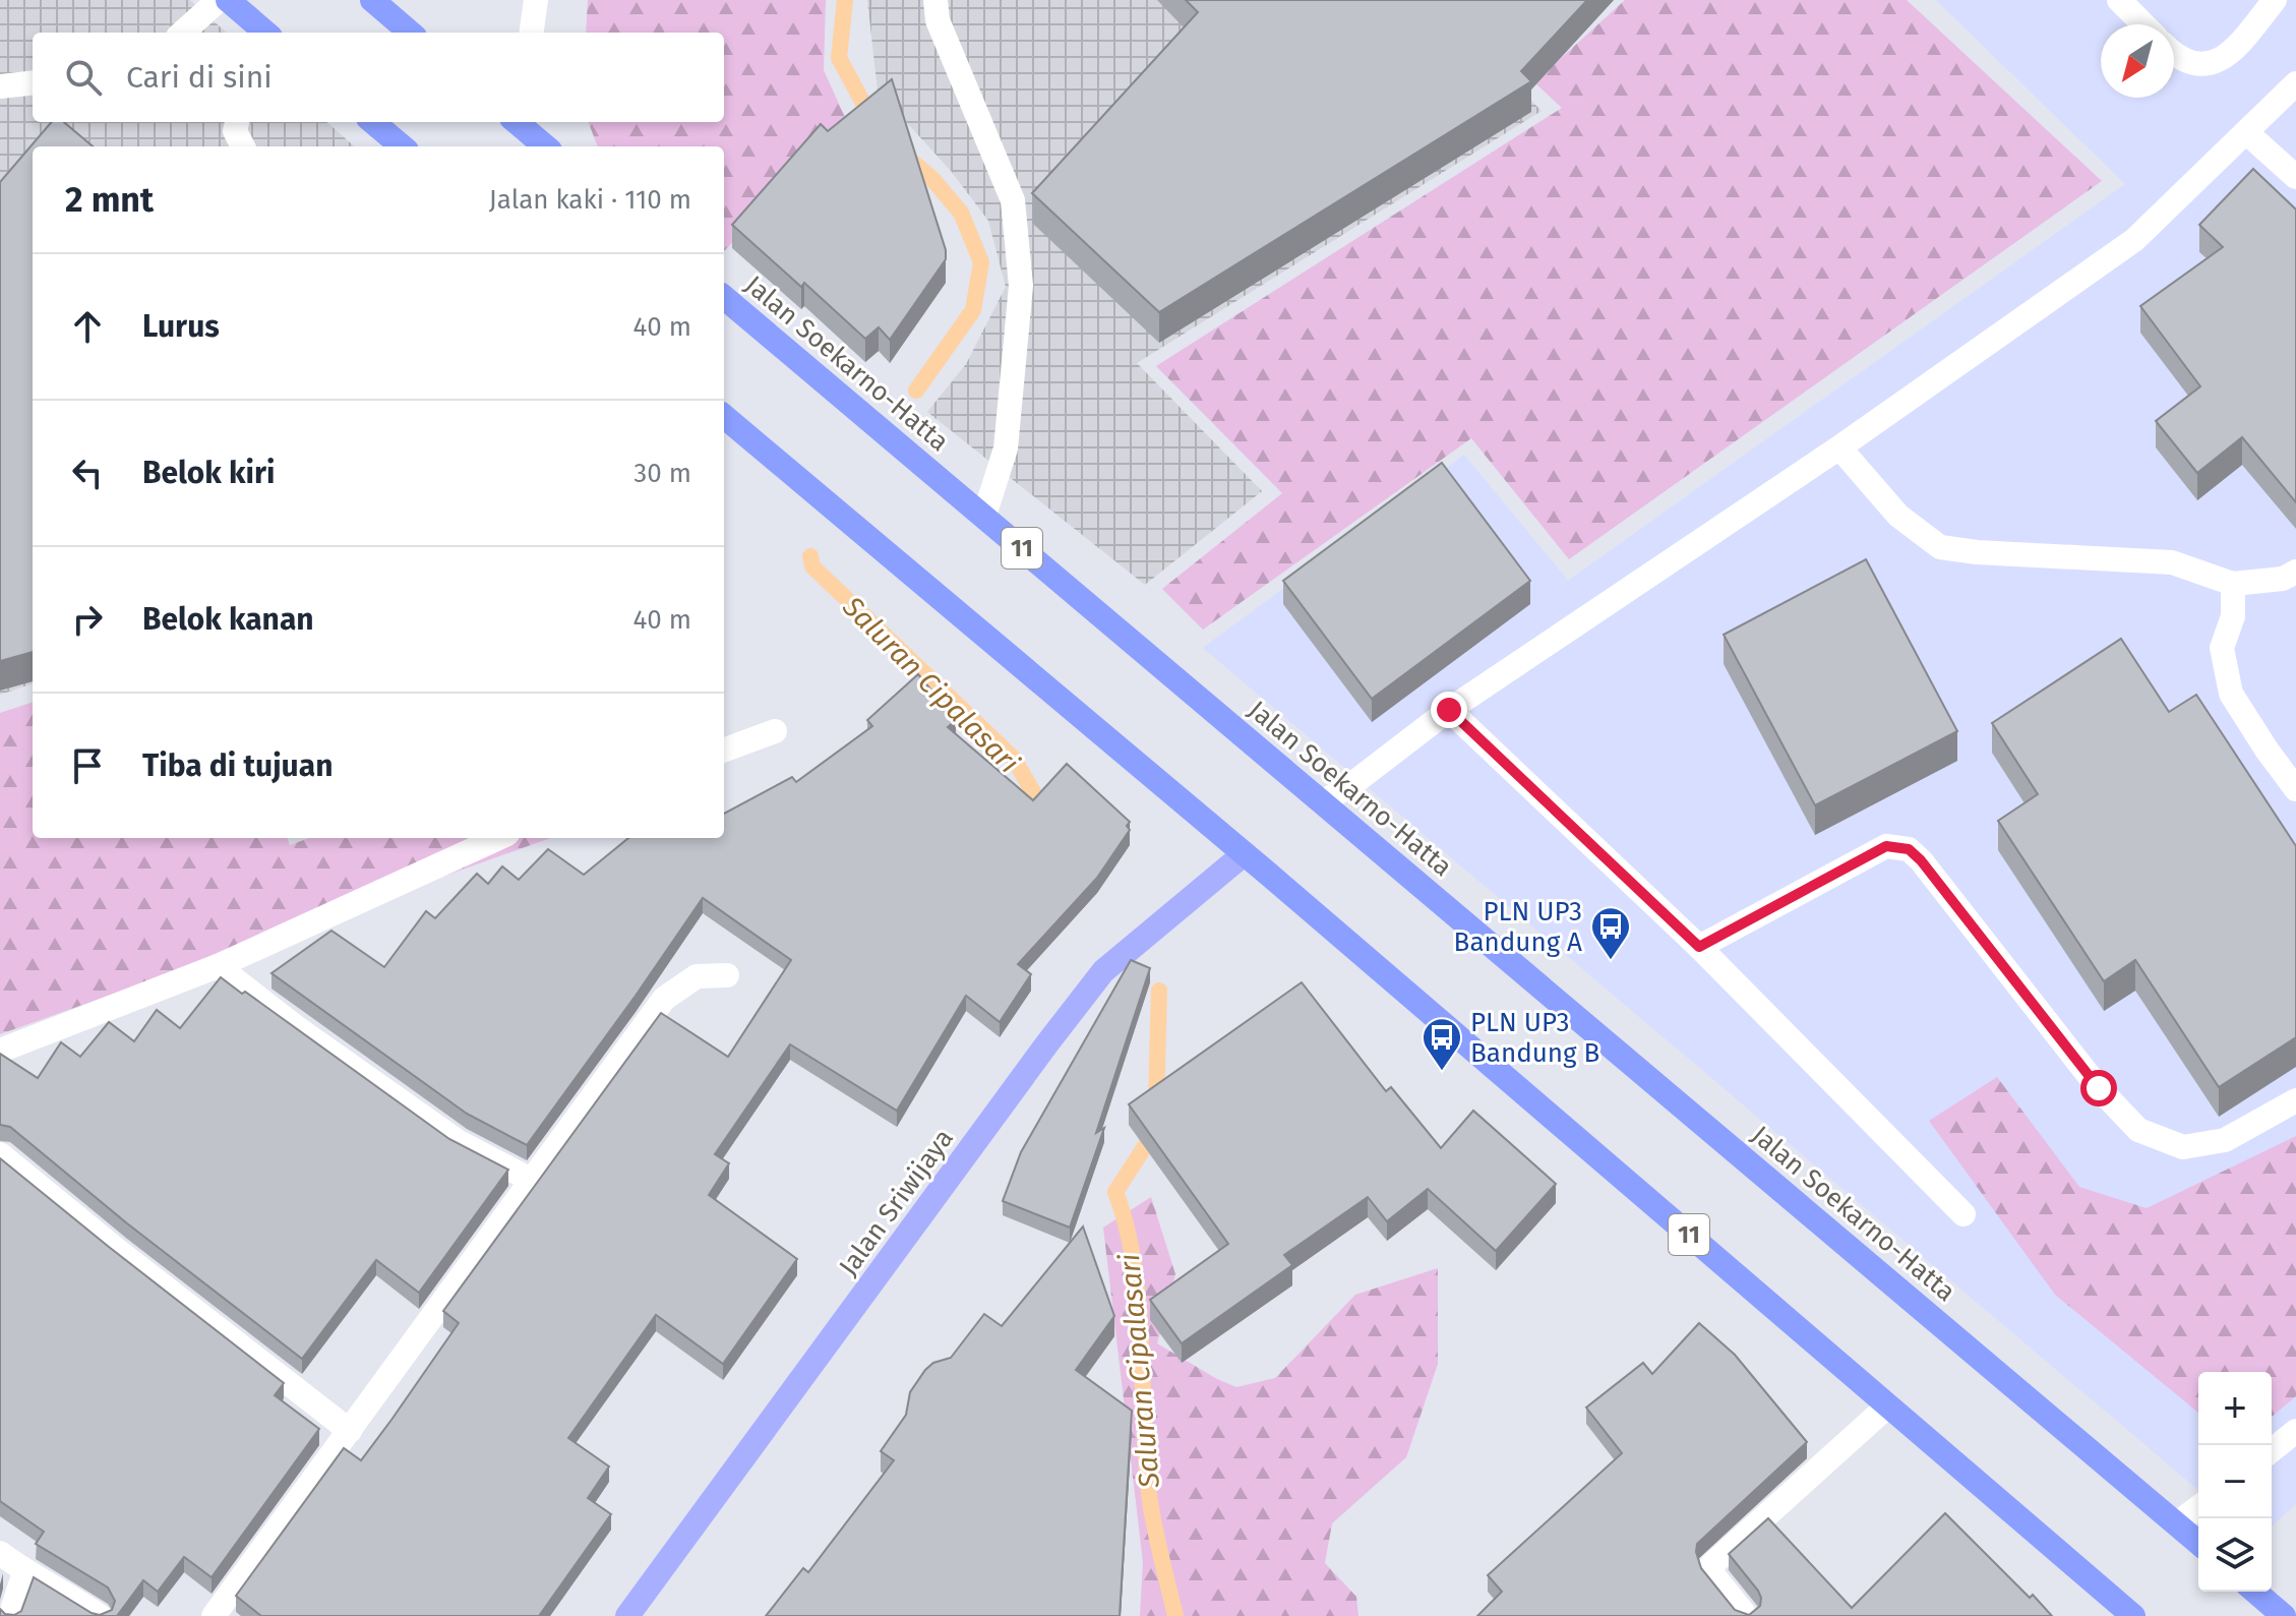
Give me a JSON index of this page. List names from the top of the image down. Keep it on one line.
{"streets":{"highway":["Jalan Soekarno-Hatta","11"],"main road":["Jalan Sriwijaya"]},"crossings":[["11","Jalan Sriwijaya"]],"water":["Saluran Cipalasari"],"places":{"bus stop":["PLN UP3 Bandung A","PLN UP3 Bandung B"]},"north":"bottom left","page":{"search":"Cari di sini","heading":["2 mnt","Jalan kaki · 110 m"],"list":[["Lurus","40 m"],["Belok kiri","30 m"],["Belok kanan","40 m"],"Tiba di tujuan"],"map_buttons":["+","−"]}}
